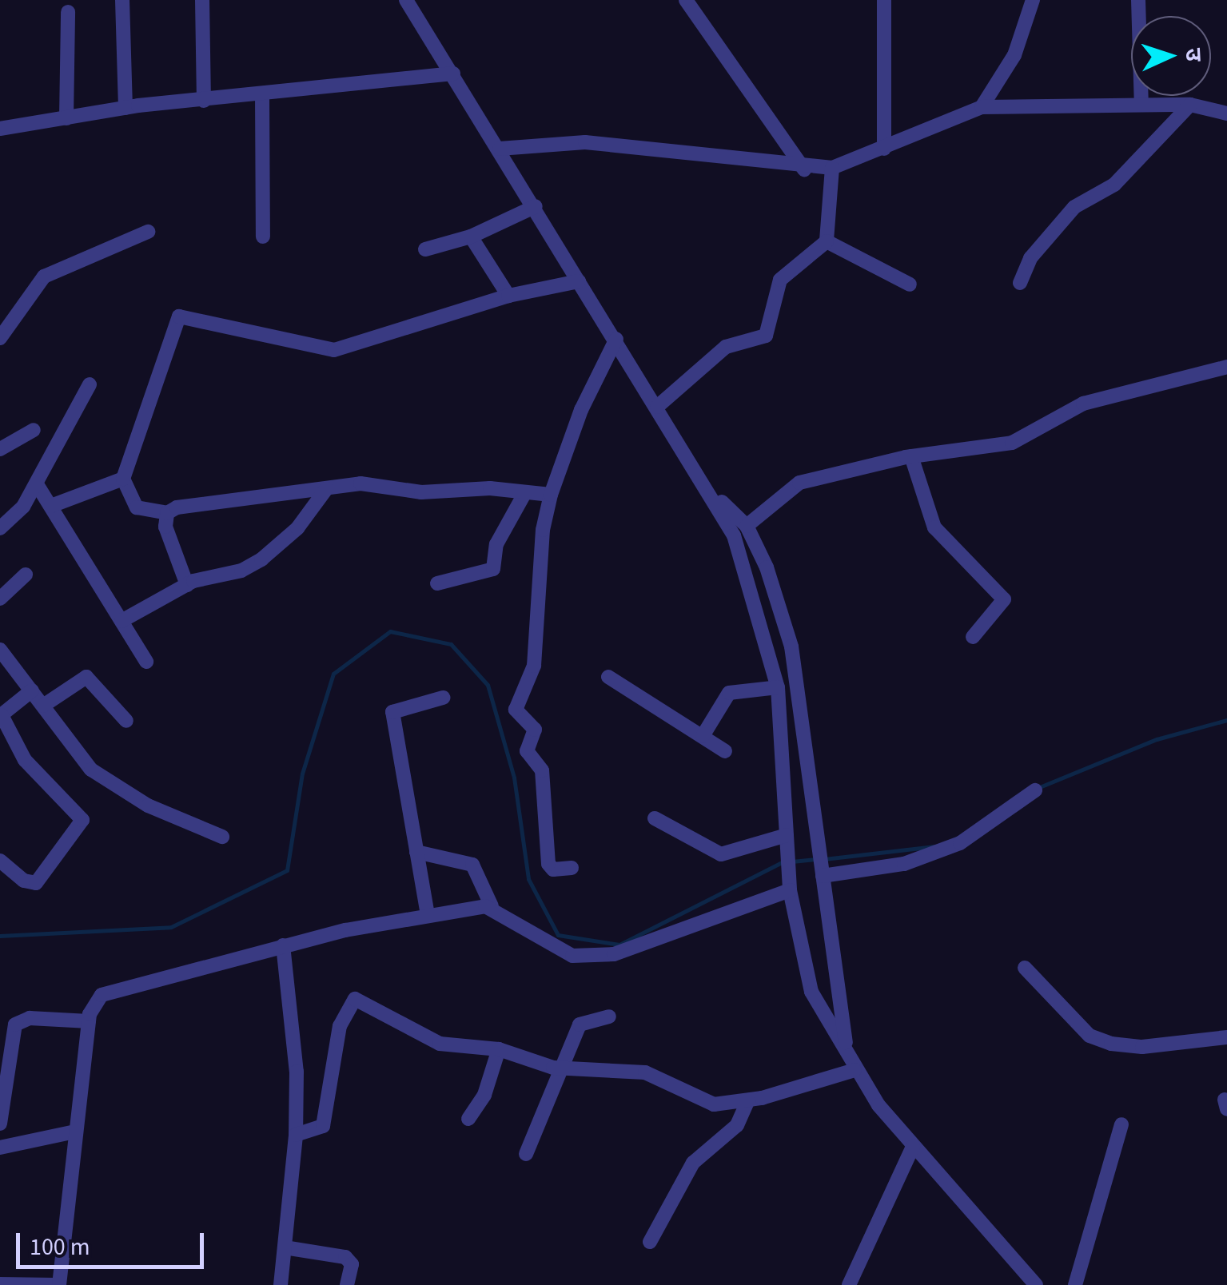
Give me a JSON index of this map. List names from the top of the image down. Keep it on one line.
{"scale_bar":"100 m","north":"right"}
